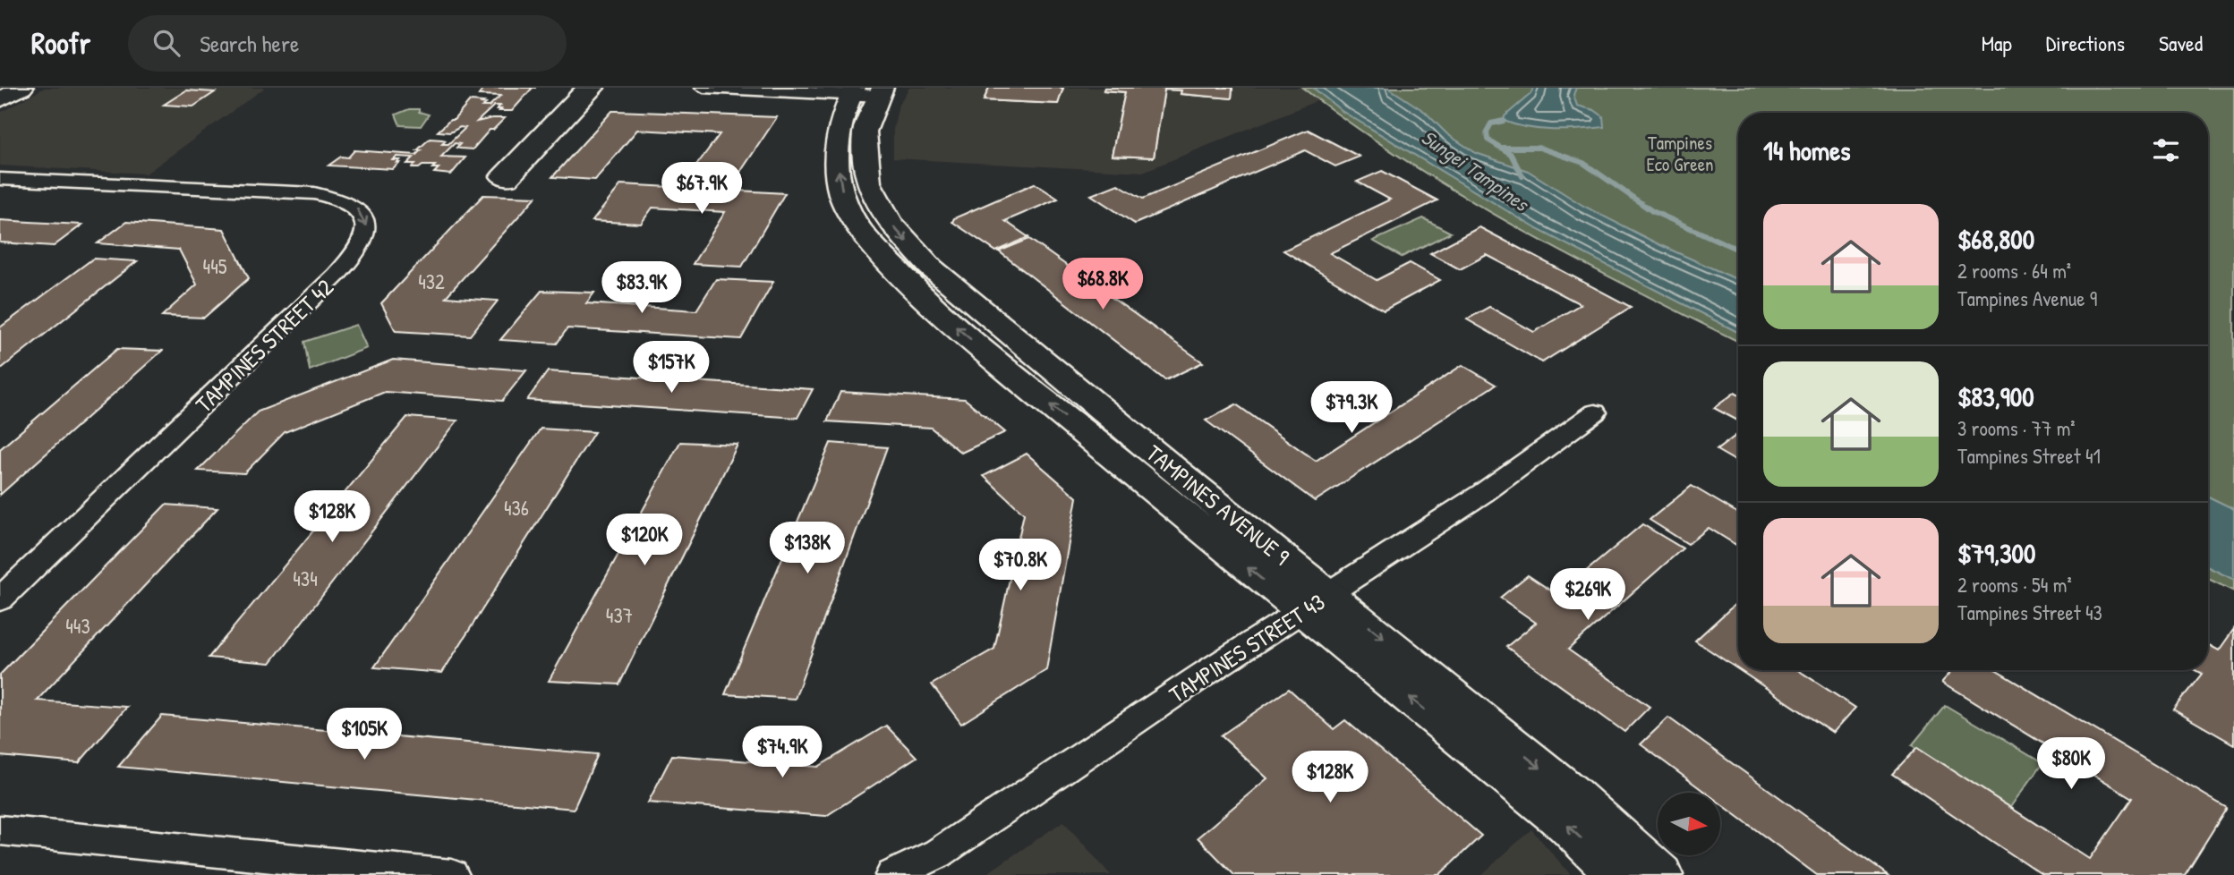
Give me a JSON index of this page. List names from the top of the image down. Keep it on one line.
{"streets":{"main road":["TAMPINES AVENUE 9"],"street":["TAMPINES STREET 42","TAMPINES STREET 43"]},"crossings":[["TAMPINES AVENUE 9","TAMPINES STREET 43"]],"water":["Sungei Tampines"],"parks":["Tampines Eco Green"],"house_numbers":["445","432","436","434","437","443"],"north":"right","page":{"header":"Roofr","search":"Search here","nav":["Map","Directions","Saved"],"heading":"14 homes","price":["$67.9K","$68.8K","$83.9K","$157K","$79.3K","$128K","$120K","$138K","$70.8K","$269K","$105K","$74.9K","$80K","$128K"],"list":[{"name":"$68,800","note":"2 rooms · 64 m² · Tampines Avenue 9"},{"name":"$83,900","note":"3 rooms · 77 m² · Tampines Street 41"},{"name":"$79,300","note":"2 rooms · 54 m² · Tampines Street 43"}]}}
